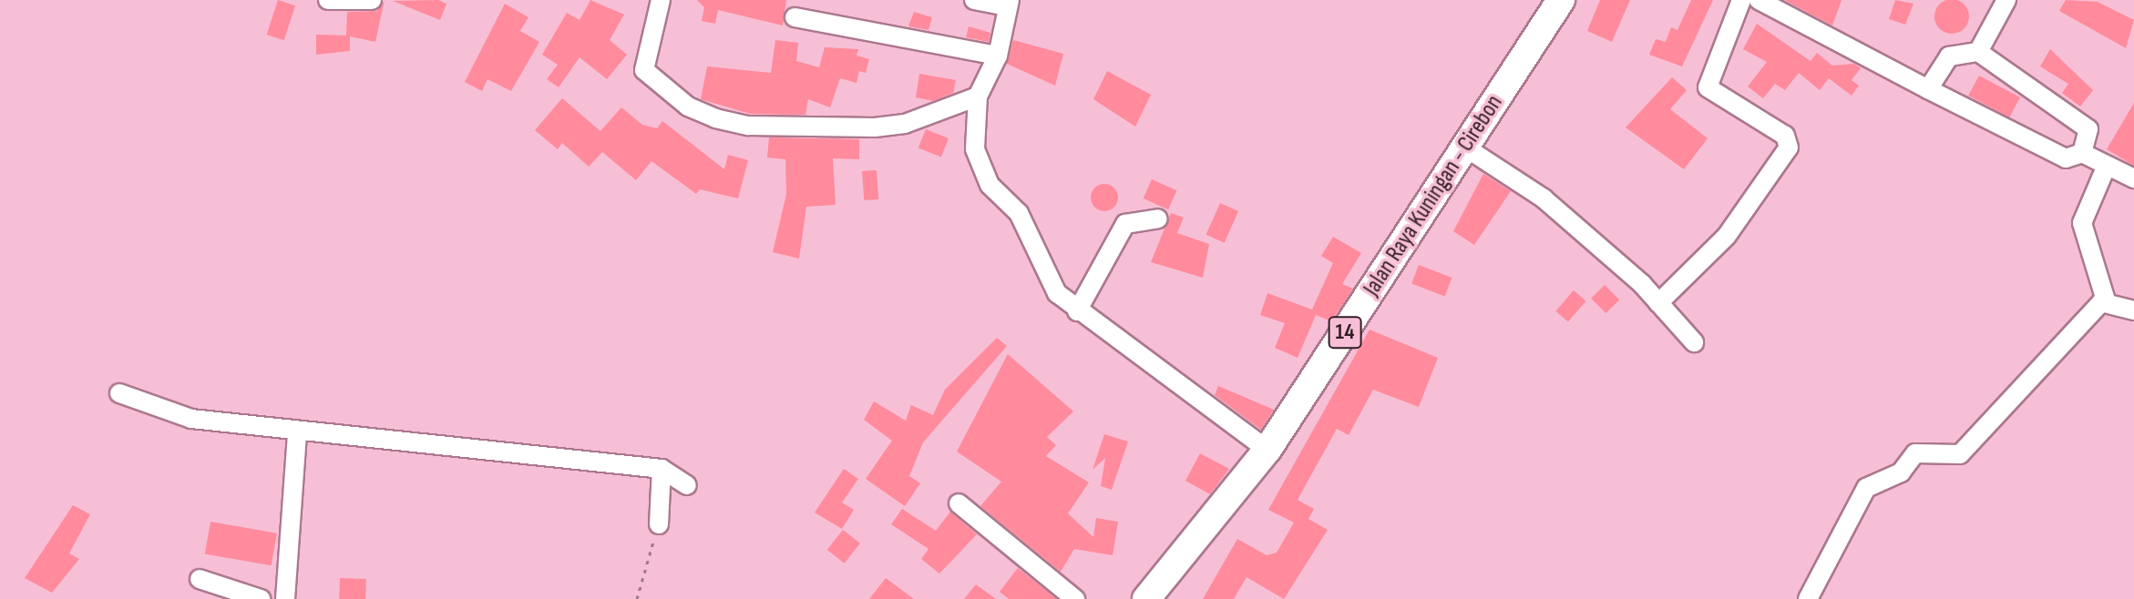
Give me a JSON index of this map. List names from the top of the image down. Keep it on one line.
{"streets":{"highway":["Jalan Raya Kuningan - Cirebon","14"]}}
